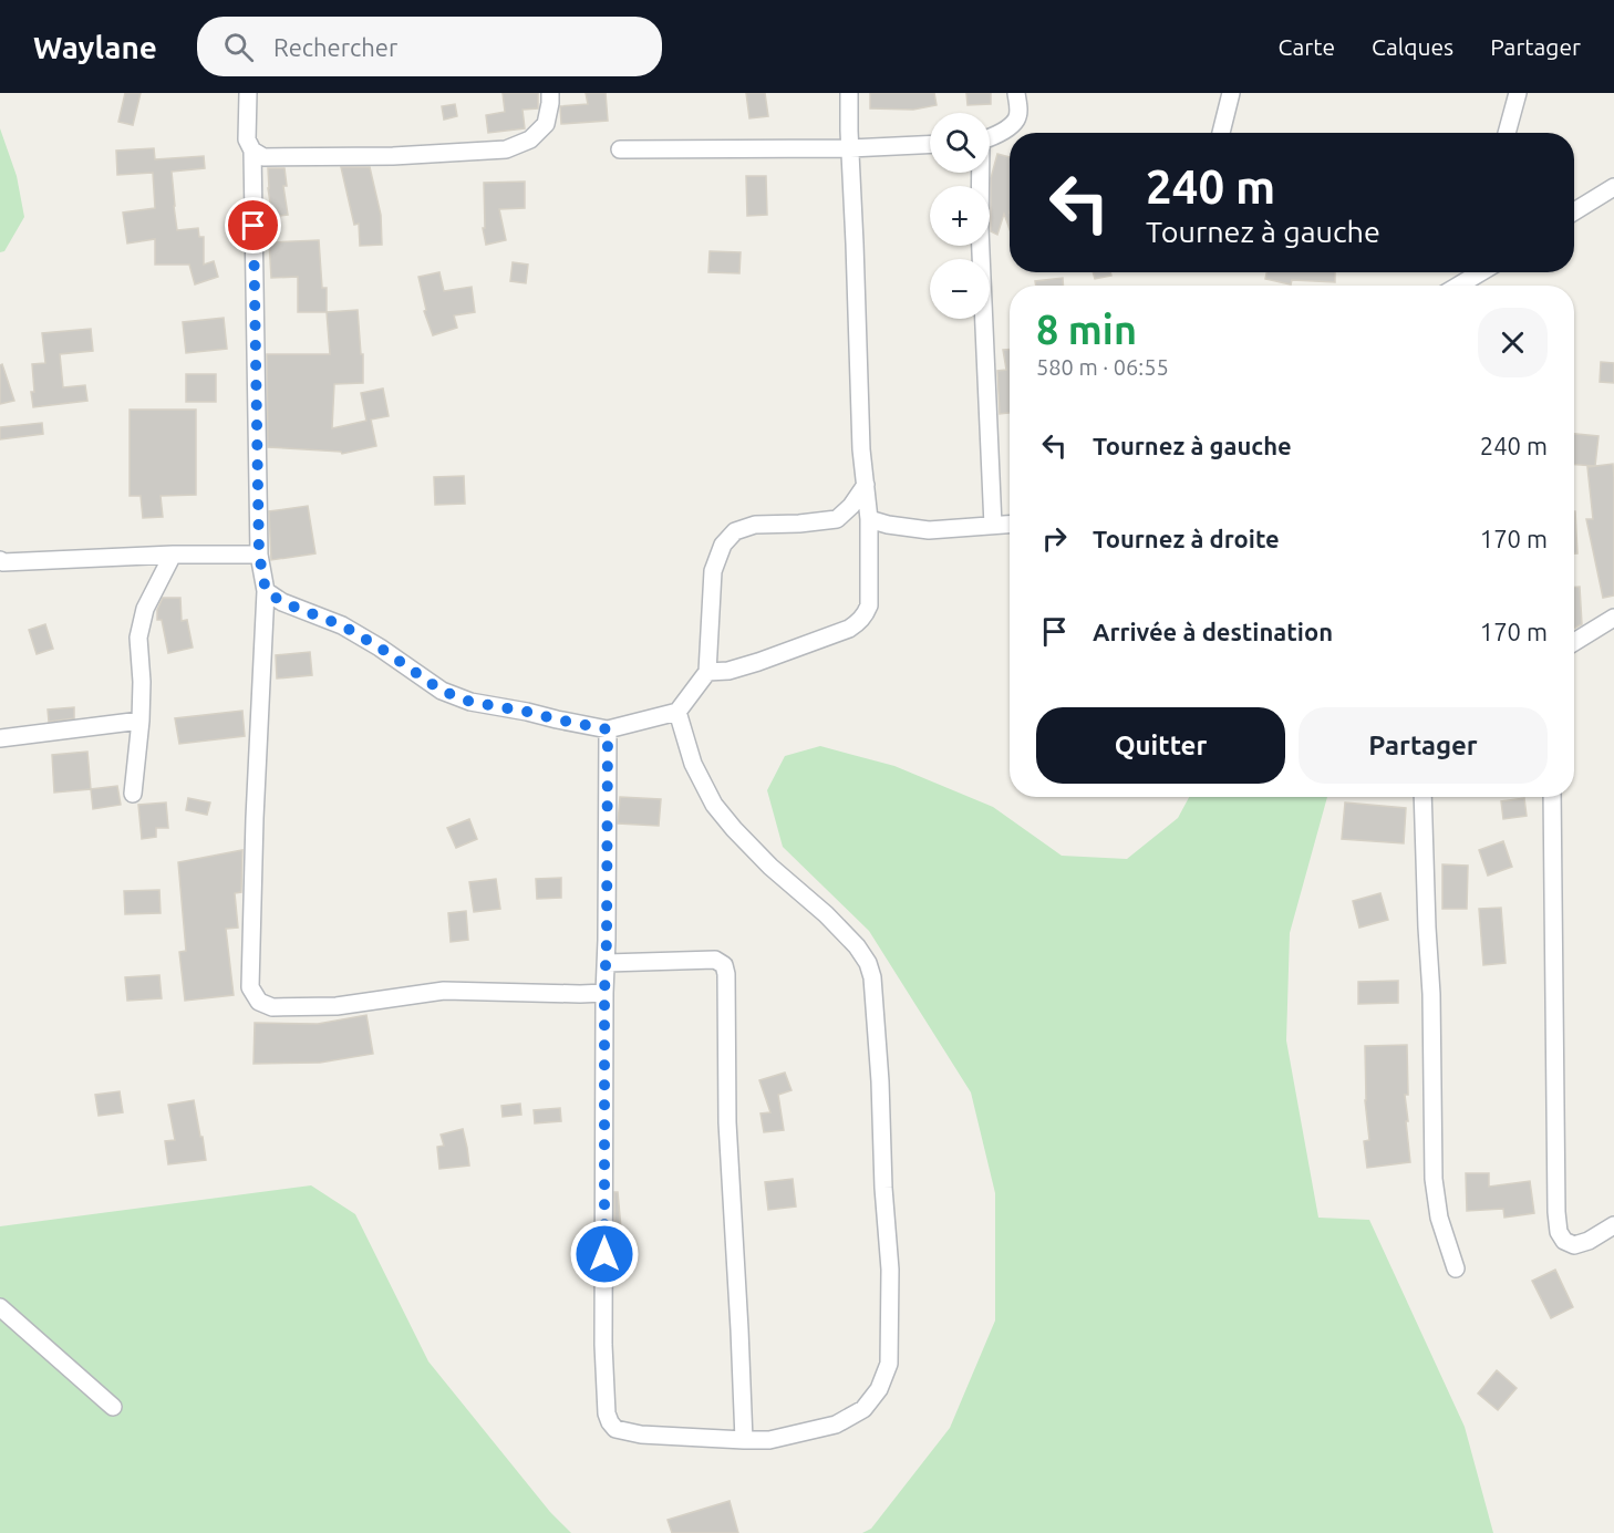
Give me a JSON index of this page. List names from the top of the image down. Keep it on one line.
{"page":{"header":"Waylane","search":"Rechercher","nav":["Carte","Calques","Partager"],"map_buttons":["+","−"],"turn":["240 m","Tournez à gauche"],"heading":["8 min","580 m · 06:55"],"list":[{"name":"Tournez à gauche","value":"240 m"},{"name":"Tournez à droite","value":"170 m"},{"name":"Arrivée à destination","value":"170 m"}],"buttons":["Quitter","Partager"]}}
